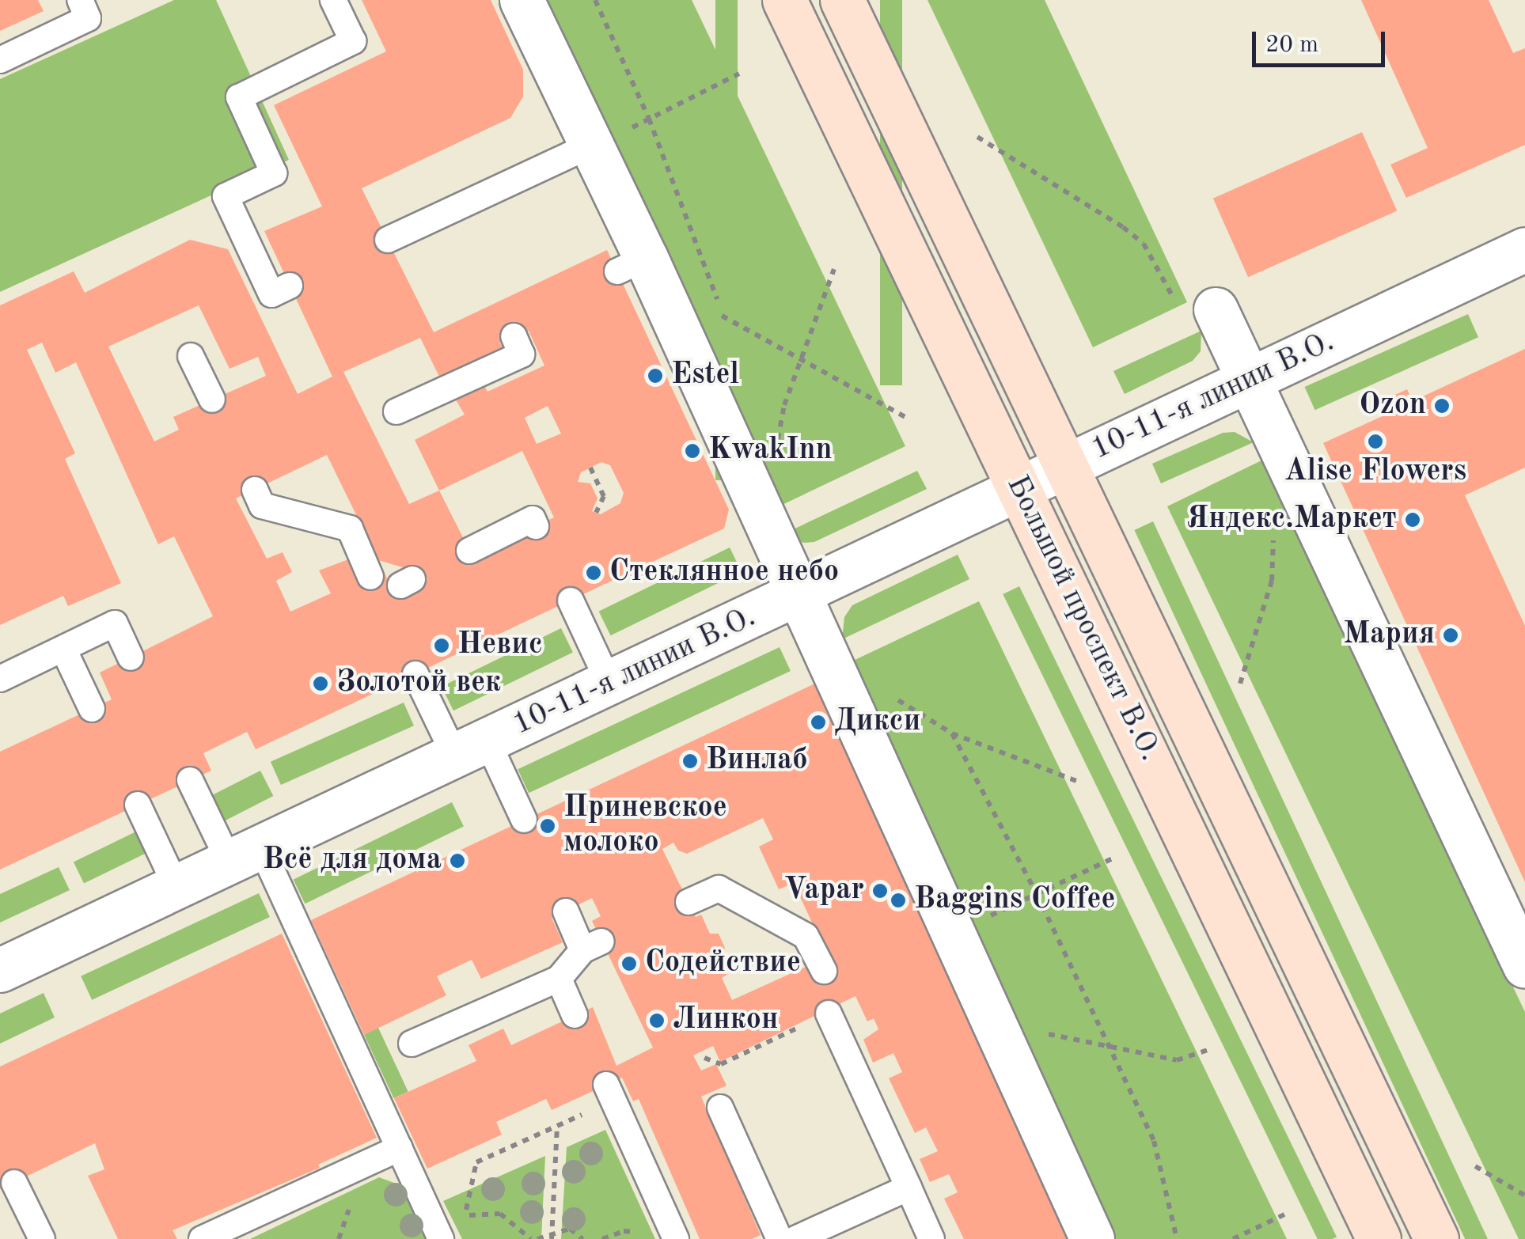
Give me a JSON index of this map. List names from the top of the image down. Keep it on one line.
{"streets":{"main road":["Большой проспект В.О."],"street":["10-11-я линии В.О."]},"crossings":[["10-11-я линии В.О.","Большой проспект В.О."]],"places":["Estel","Ozon","Alise Flowers","KwakInn","Яндекс.Маркет","Стеклянное небо","Мария","Невис","Золотой век","Дикси","Винлаб","Приневское молоко","Всё для дома","Vapar","Baggins Coffee","Содействие","Линкон"],"scale_bar":"20 m"}
